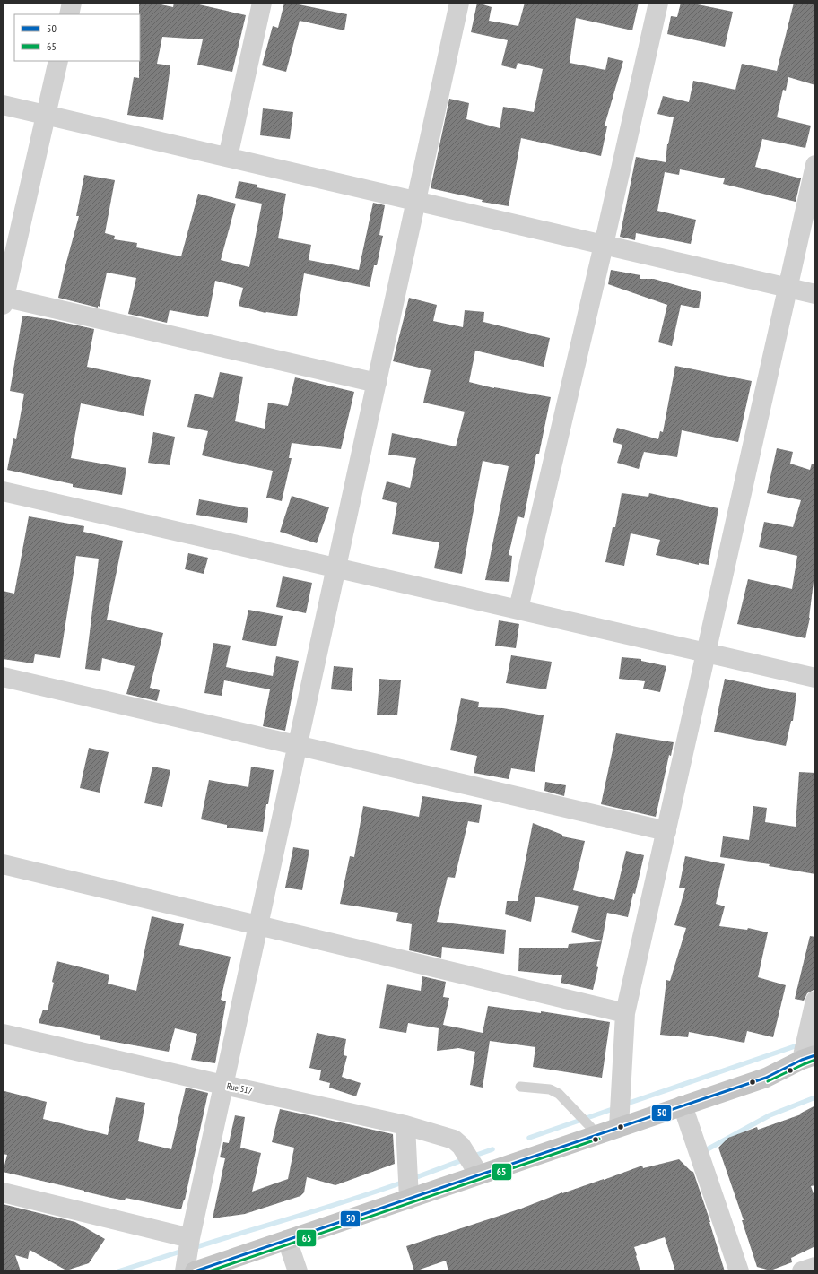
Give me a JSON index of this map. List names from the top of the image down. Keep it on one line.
{"streets":{"street":["Rue 517"]},"lines":["transit line 50","transit line 65"],"legend":["50","65"]}
